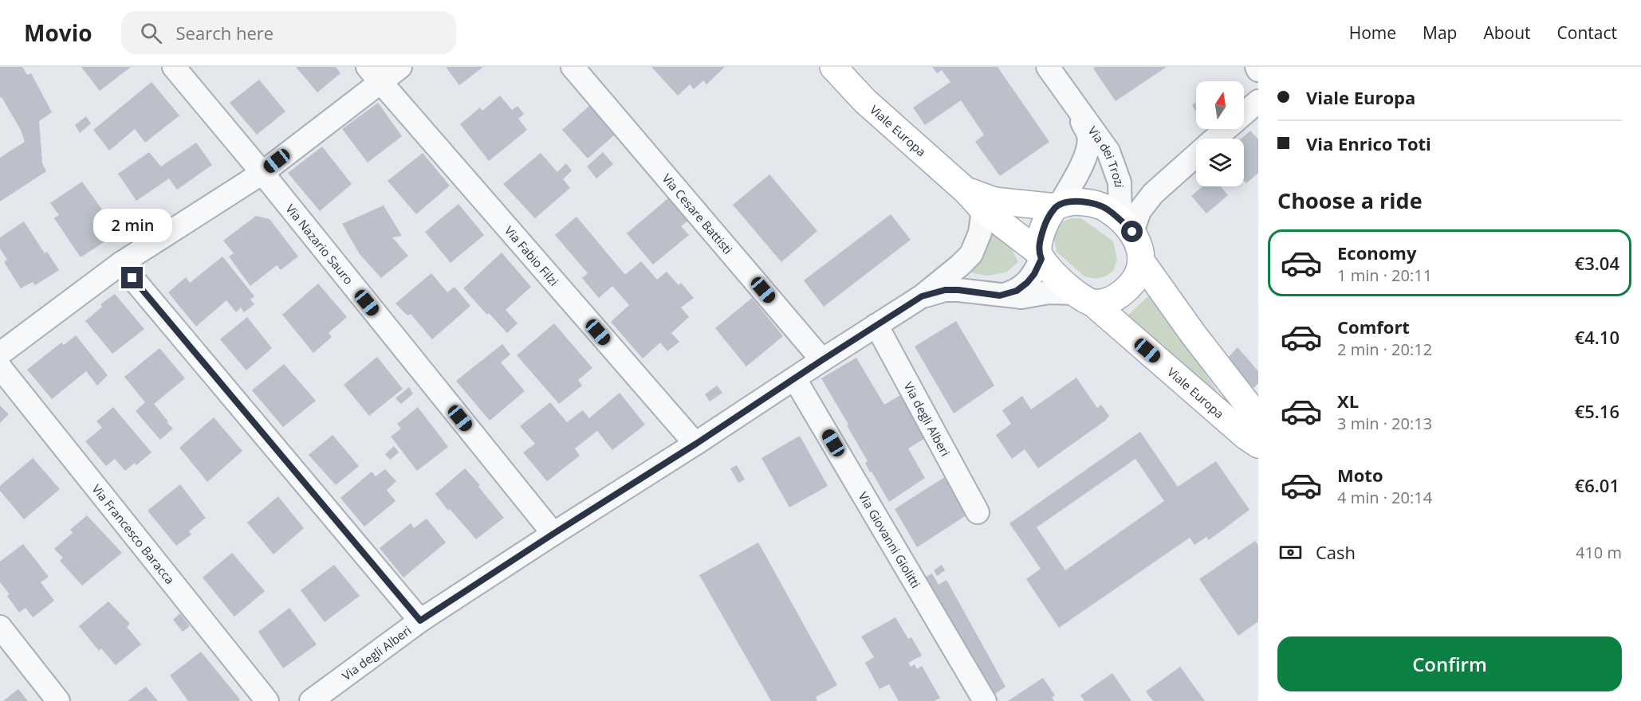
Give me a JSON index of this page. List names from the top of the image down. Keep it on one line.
{"streets":{"main road":["Viale Europa"],"street":["Via dei Trozi","Via Cesare Battisti","Via Nazario Sauro","Via Fabio Filzi","Via degli Alberi","Via Francesco Baracca","Via Giovanni Giolitti"]},"crossings":[["Viale Europa","Via dei Trozi"],["Viale Europa","Via degli Alberi"],["Via dei Trozi","Via degli Alberi"],["Via Cesare Battisti","Via degli Alberi"],["Via Nazario Sauro","Via degli Alberi"],["Via Fabio Filzi","Via degli Alberi"],["Via degli Alberi","Via Giovanni Giolitti"]],"north":"top","page":{"header":"Movio","search":"Search here","nav":["Home","Map","About","Contact"],"banner":["Viale Europa","Via Enrico Toti"],"heading":"Choose a ride","bubble":"2 min","list":[{"name":"Economy","note":"1 min · 20:11","value":"€3.04"},{"name":"Comfort","note":"2 min · 20:12","value":"€4.10"},{"name":"XL","note":"3 min · 20:13","value":"€5.16"},{"name":"Moto","note":"4 min · 20:14","value":"€6.01"}],"pay":["Cash","410 m"],"buttons":"Confirm"}}
